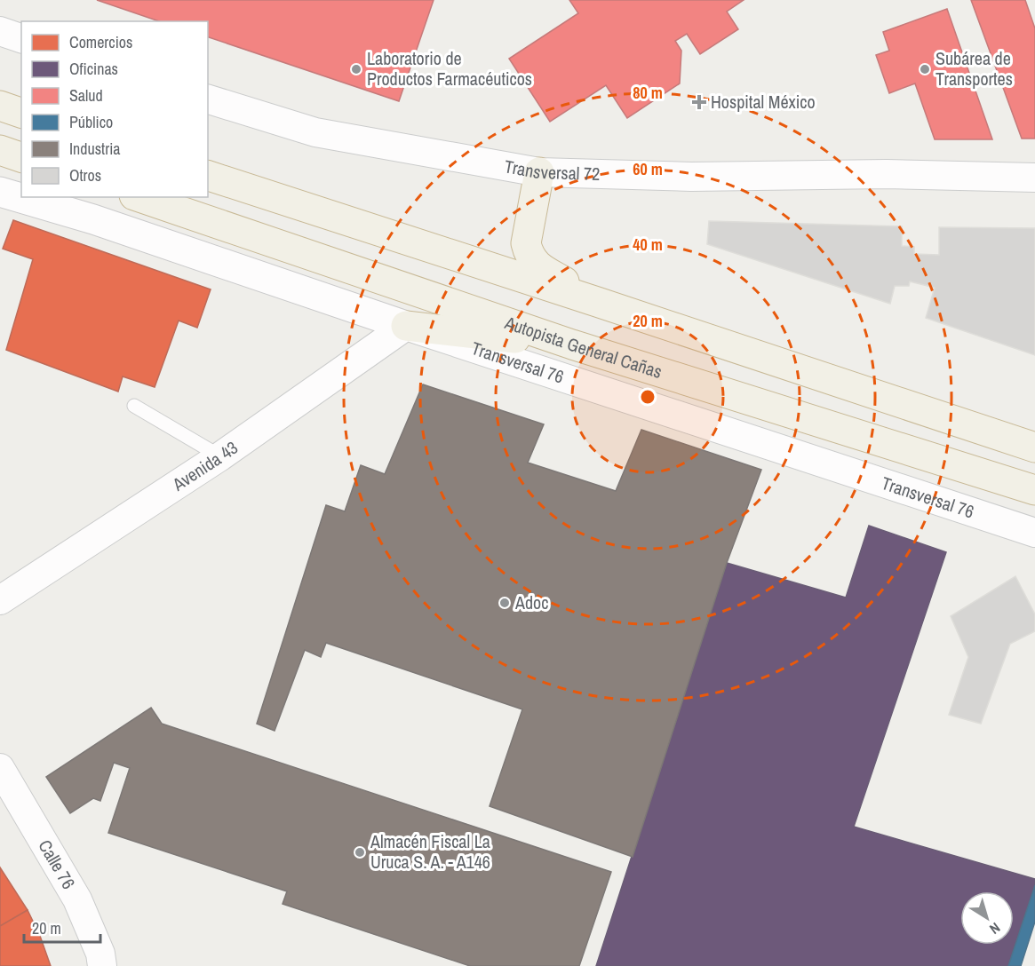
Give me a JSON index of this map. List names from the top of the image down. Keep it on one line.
{"streets":{"highway":["Autopista General Cañas"],"main road":["Transversal 76"],"street":["Transversal 72","Avenida 43","Calle 76"]},"crossings":[["Transversal 76","Avenida 43"]],"places":{"other":["Laboratorio de Productos Farmacéuticos","Subárea de Transportes","Adoc","Almacén Fiscal La Uruca S. A. - A146"],"health":["Hospital México"]},"legend":["Comercios","Oficinas","Salud","Público","Industria","Otros"],"scale_bar":"20 m","north":"bottom right","rings":["80 m","60 m","40 m","20 m"]}
